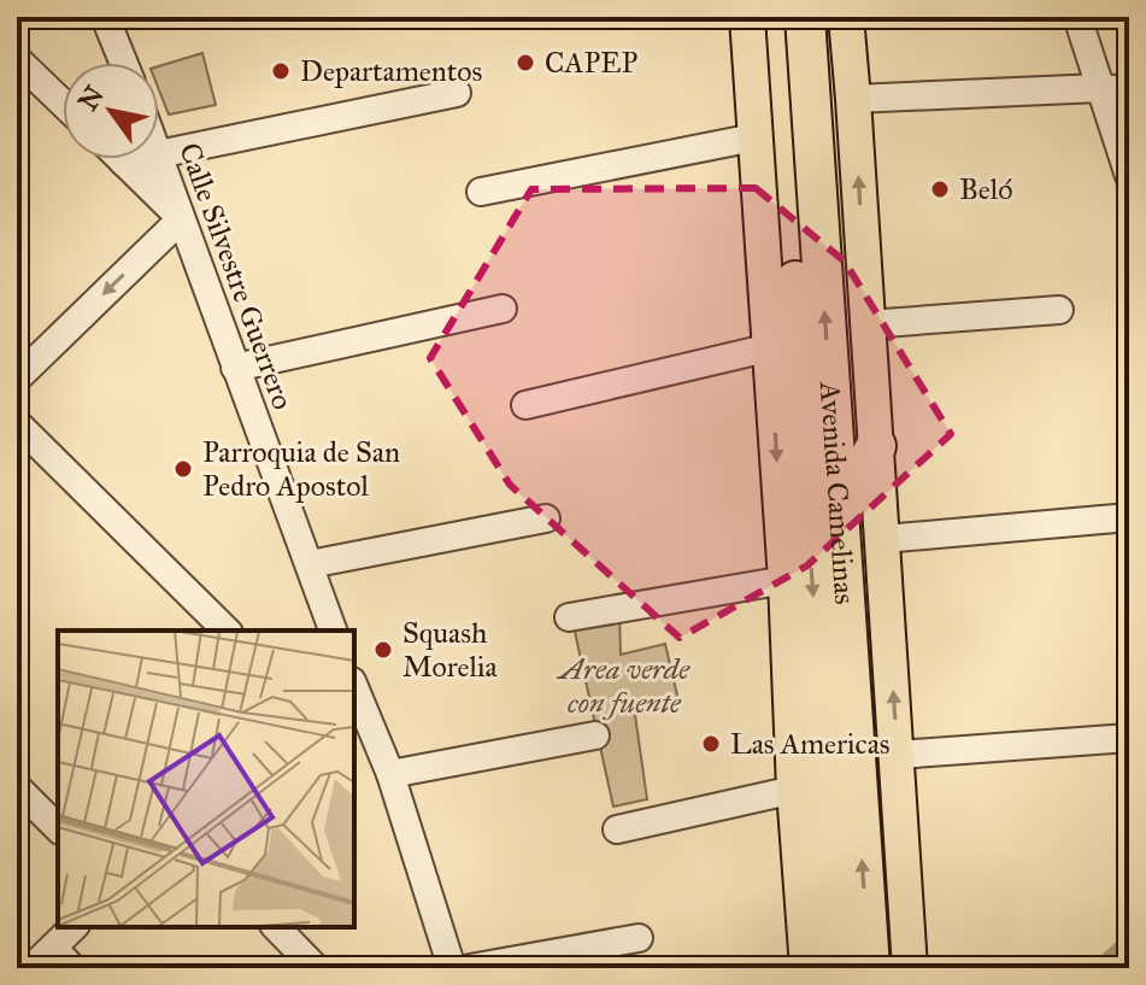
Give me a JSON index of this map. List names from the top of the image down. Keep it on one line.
{"streets":{"highway":["Avenida Camelinas"],"street":["Calle Silvestre Guerrero"]},"parks":["Area verde con fuente"],"places":["CAPEP","Departamentos","Beló","Parroquia de San Pedro Apostol","Squash Morelia","Las Americas"],"north":"top left"}
